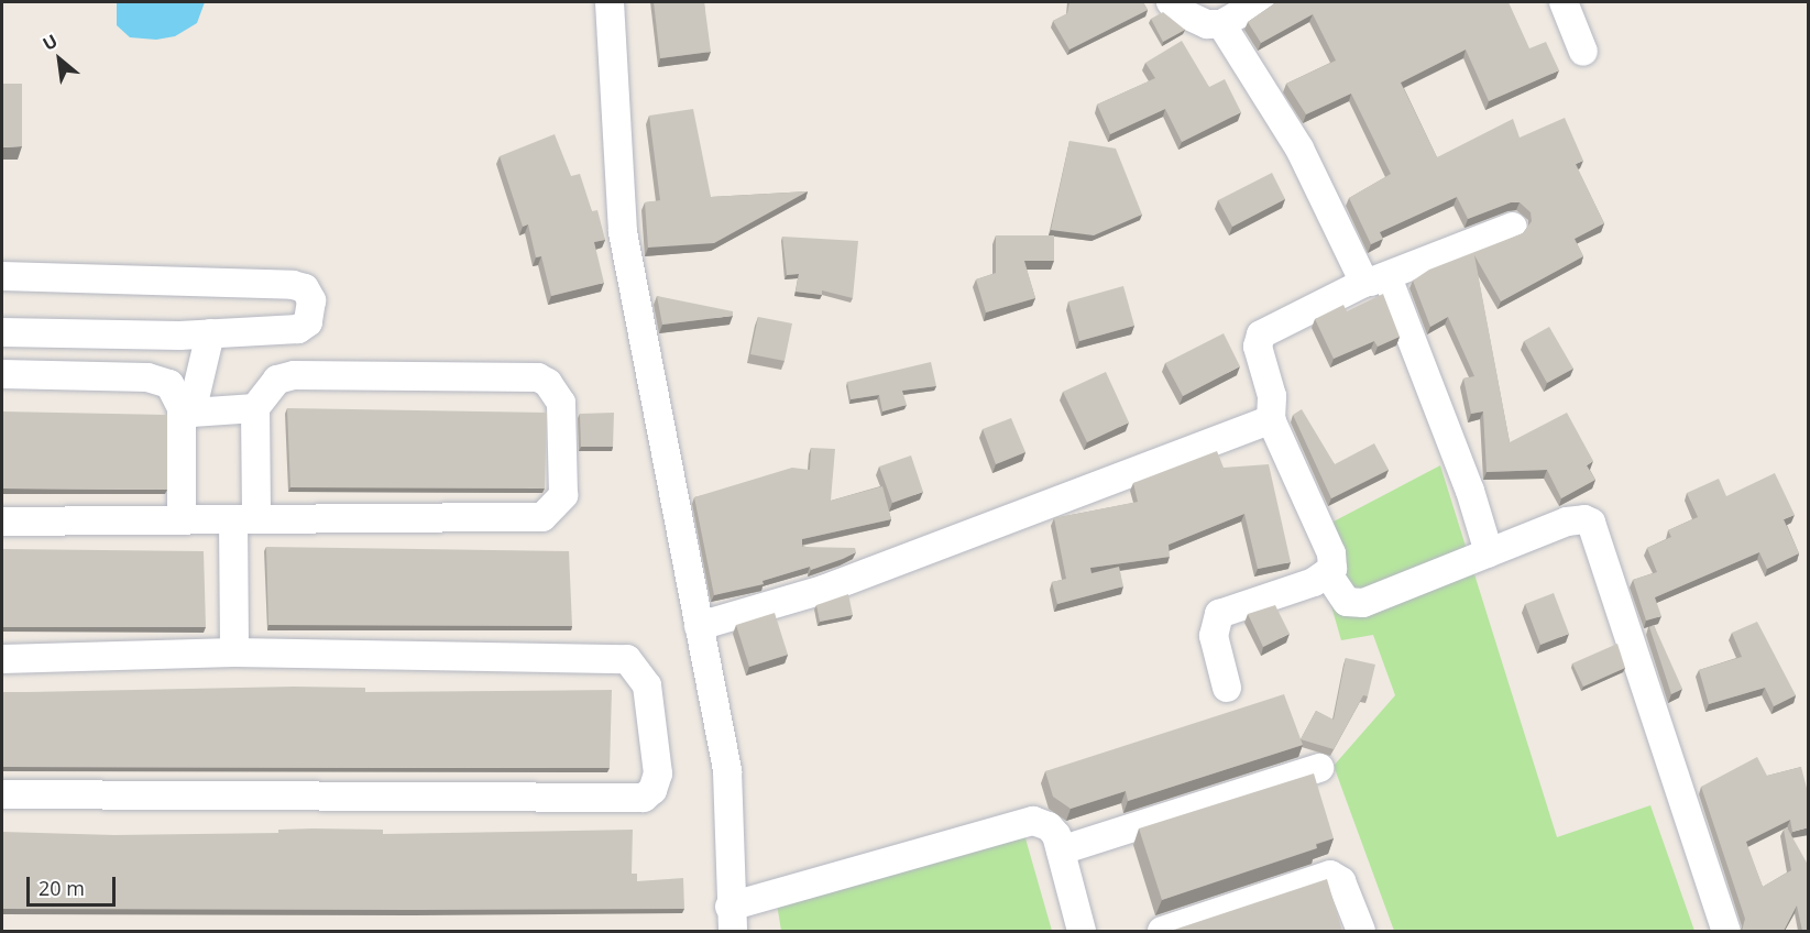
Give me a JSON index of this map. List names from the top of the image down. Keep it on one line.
{"scale_bar":"20 m","north":"top left"}
